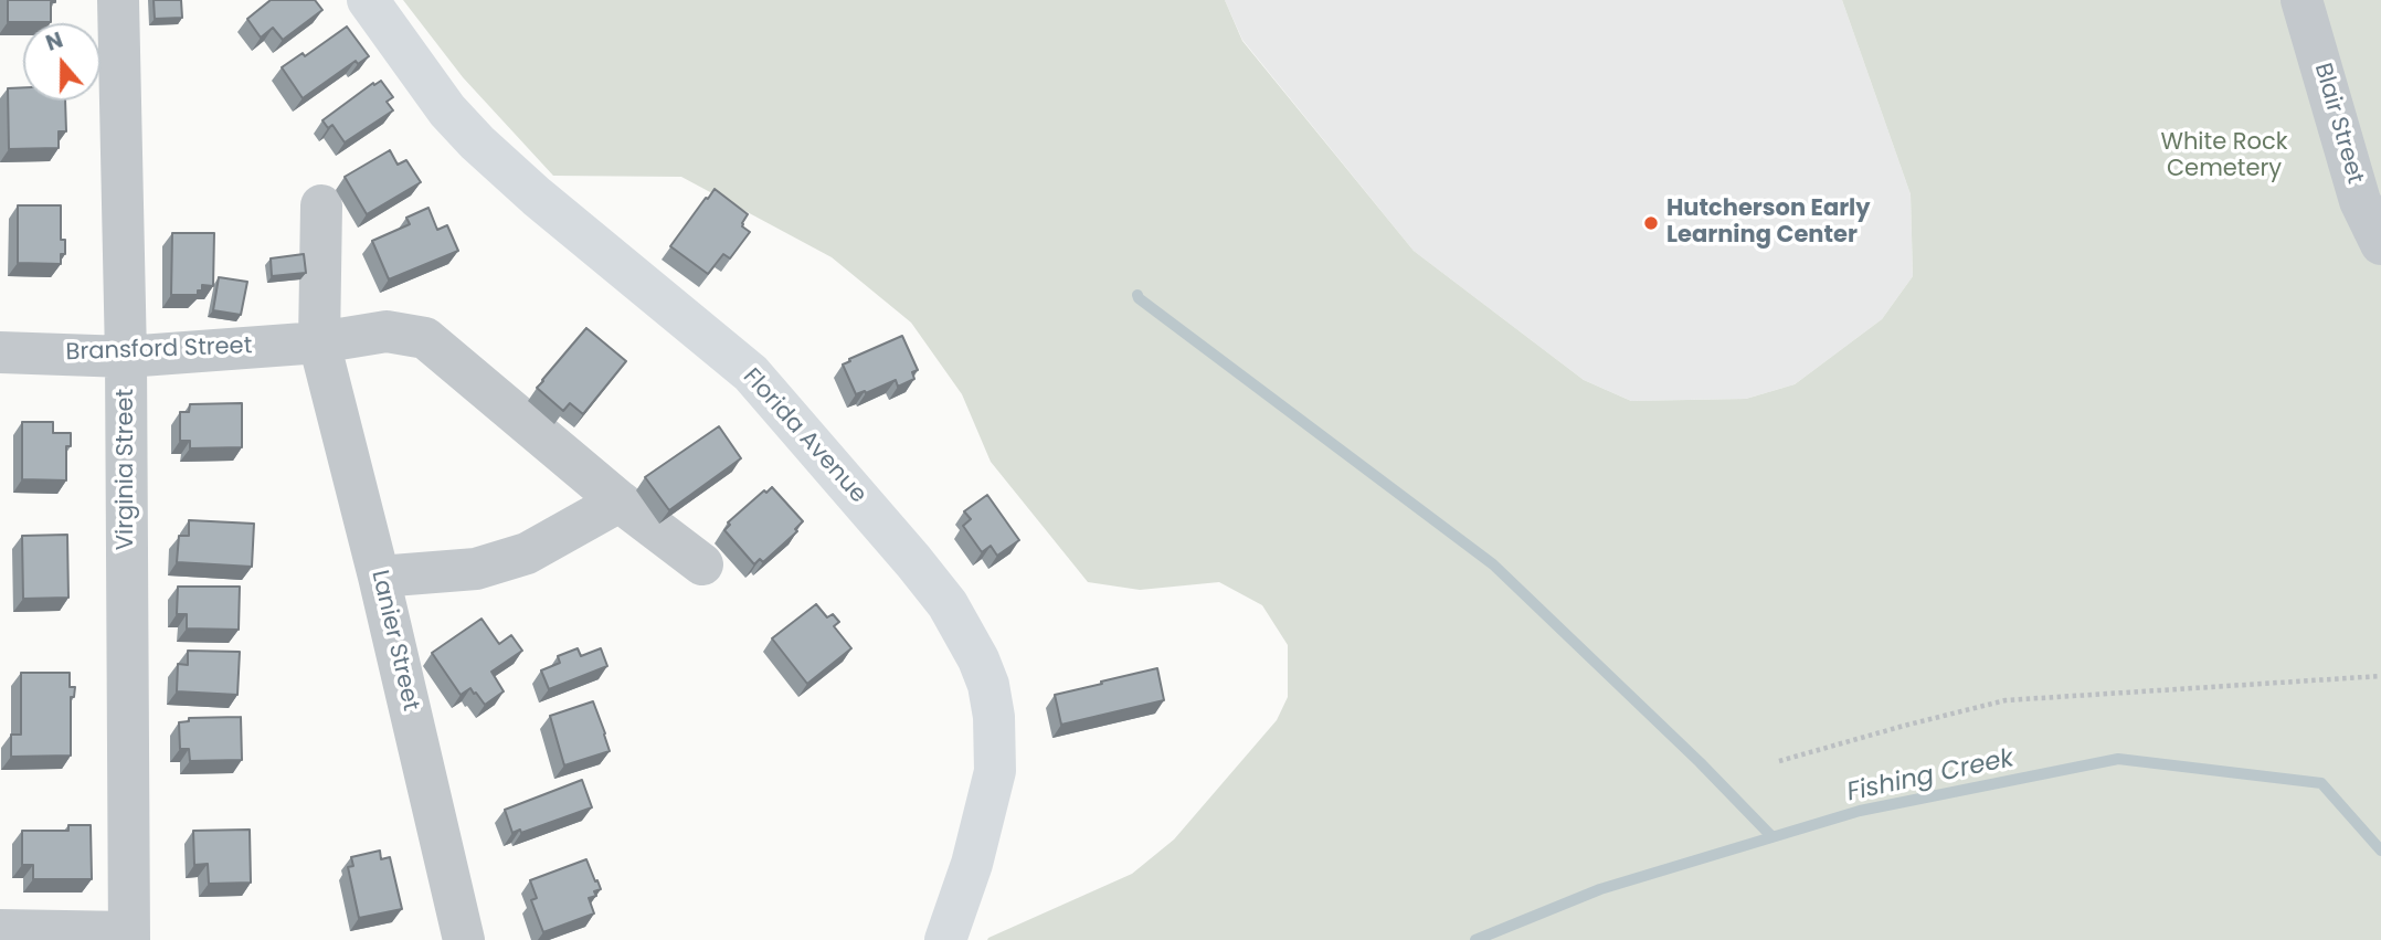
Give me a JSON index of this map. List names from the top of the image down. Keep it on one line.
{"streets":{"main road":["Florida Avenue"],"street":["Blair Street","Bransford Street","Virginia Street","Lanier Street"]},"crossings":[["Bransford Street","Virginia Street"],["Bransford Street","Lanier Street"]],"water":["Fishing Creek"],"parks":["White Rock Cemetery"],"places":["Hutcherson Early Learning Center"],"north":"top"}
